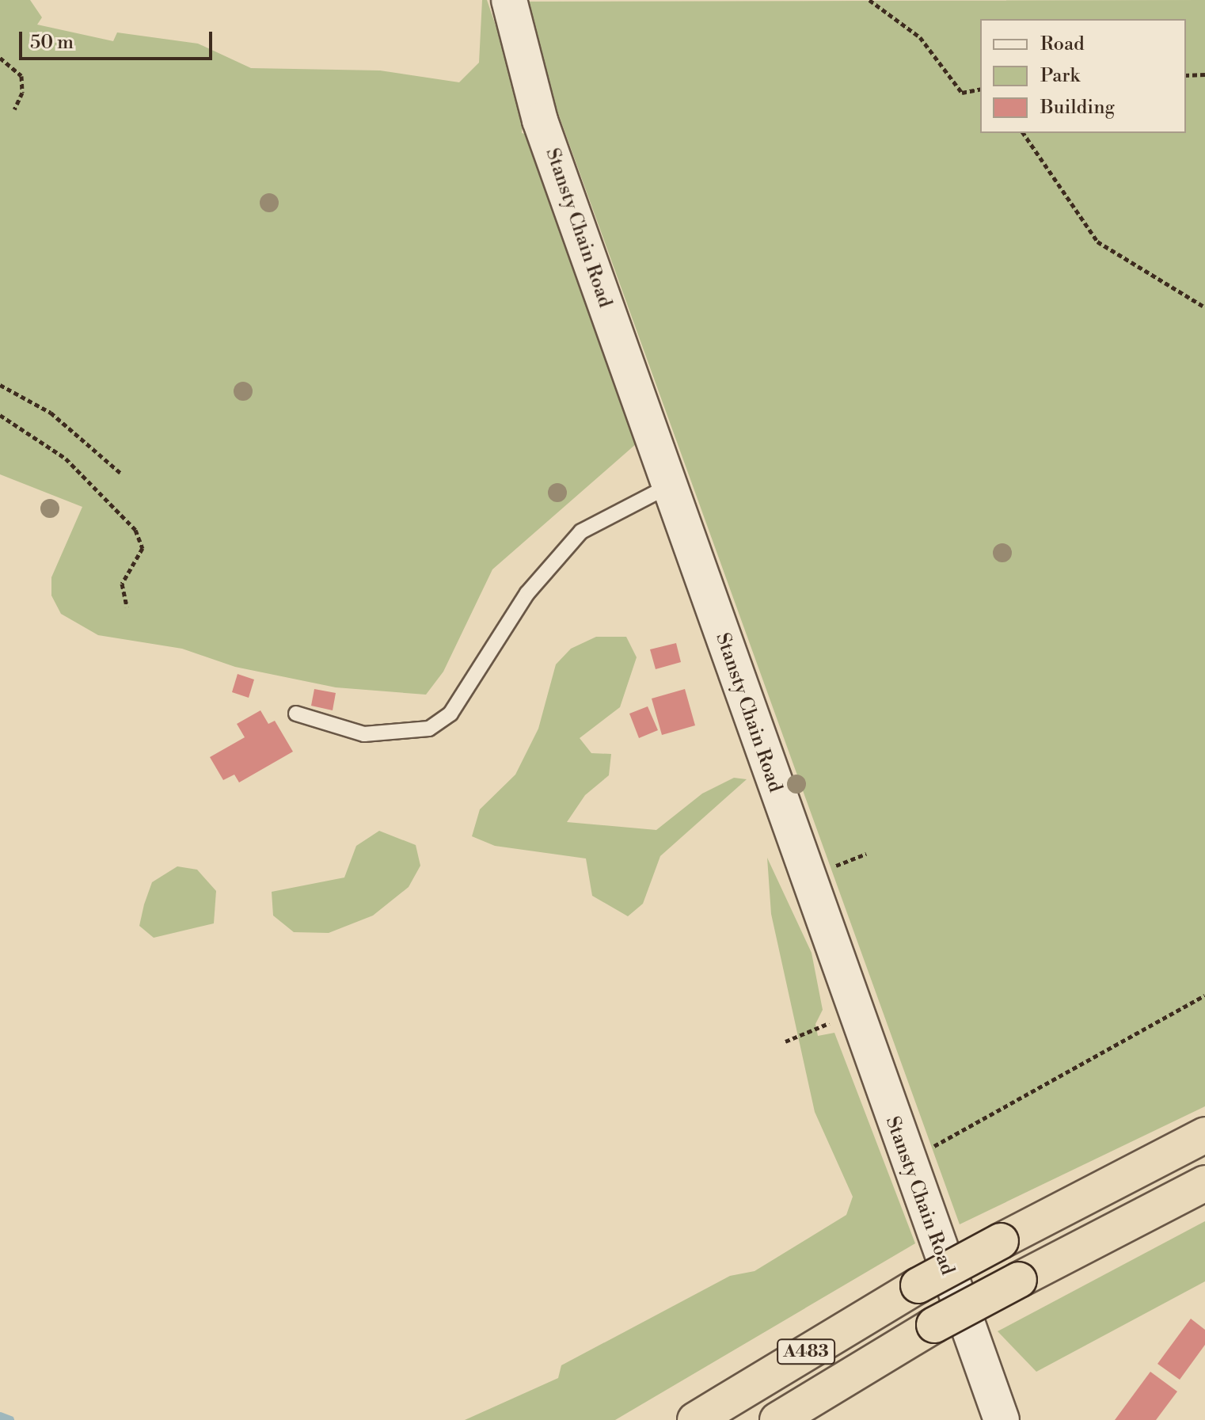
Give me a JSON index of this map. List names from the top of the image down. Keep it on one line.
{"streets":{"highway":["A483"],"street":["Stansty Chain Road"]},"legend":["Road","Park","Building"],"scale_bar":"50 m"}
